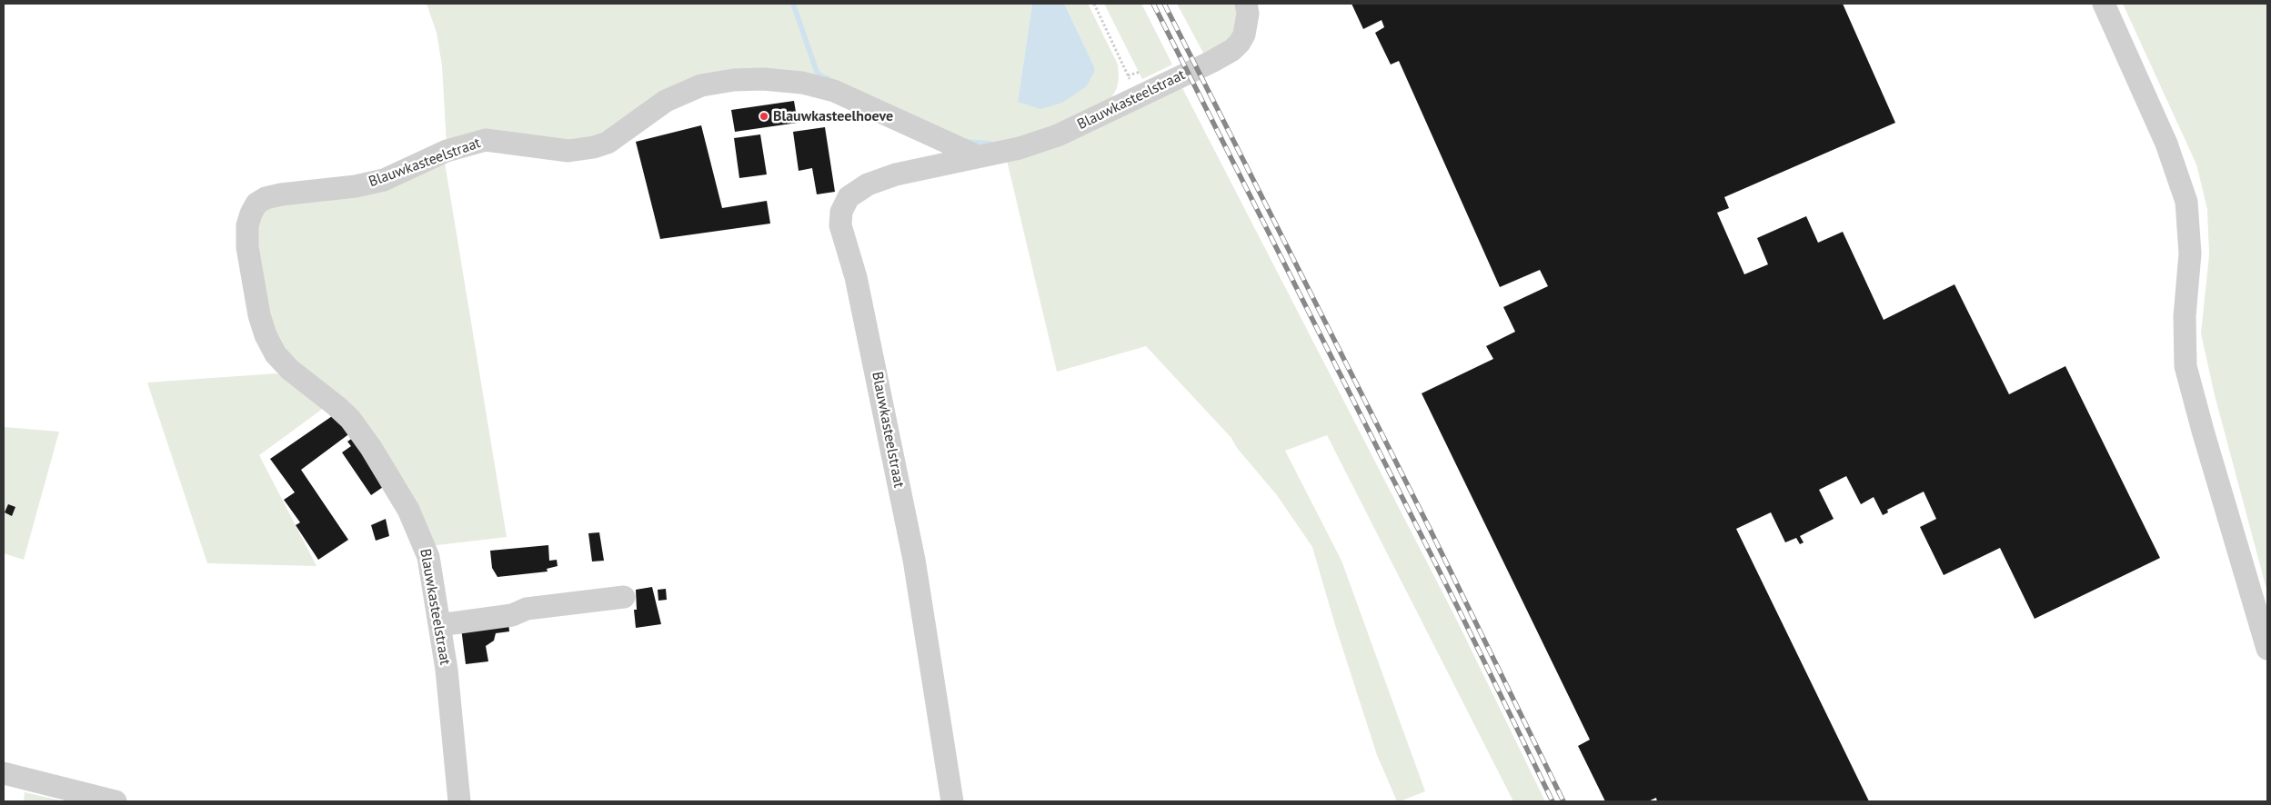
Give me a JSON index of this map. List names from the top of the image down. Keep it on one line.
{"streets":{"street":["Blauwkasteelstraat"]},"places":["Blauwkasteelhoeve"]}
